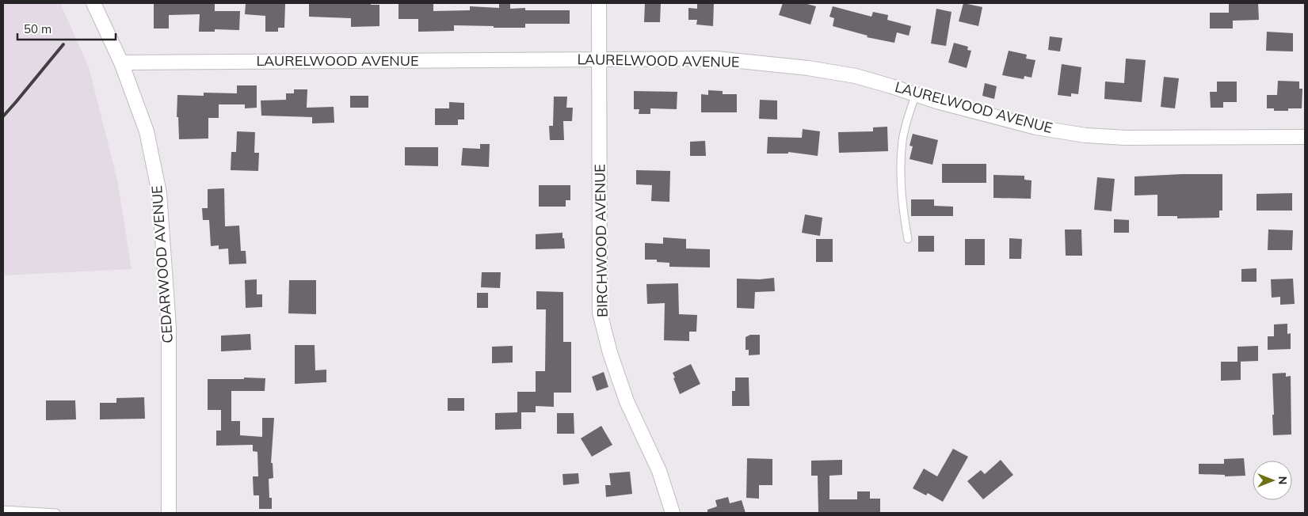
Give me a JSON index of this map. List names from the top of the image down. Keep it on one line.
{"streets":{"street":["LAURELWOOD AVENUE","BIRCHWOOD AVENUE","CEDARWOOD AVENUE"]},"crossings":[["LAURELWOOD AVENUE","BIRCHWOOD AVENUE"],["LAURELWOOD AVENUE","CEDARWOOD AVENUE"]],"scale_bar":"50 m","north":"right"}
